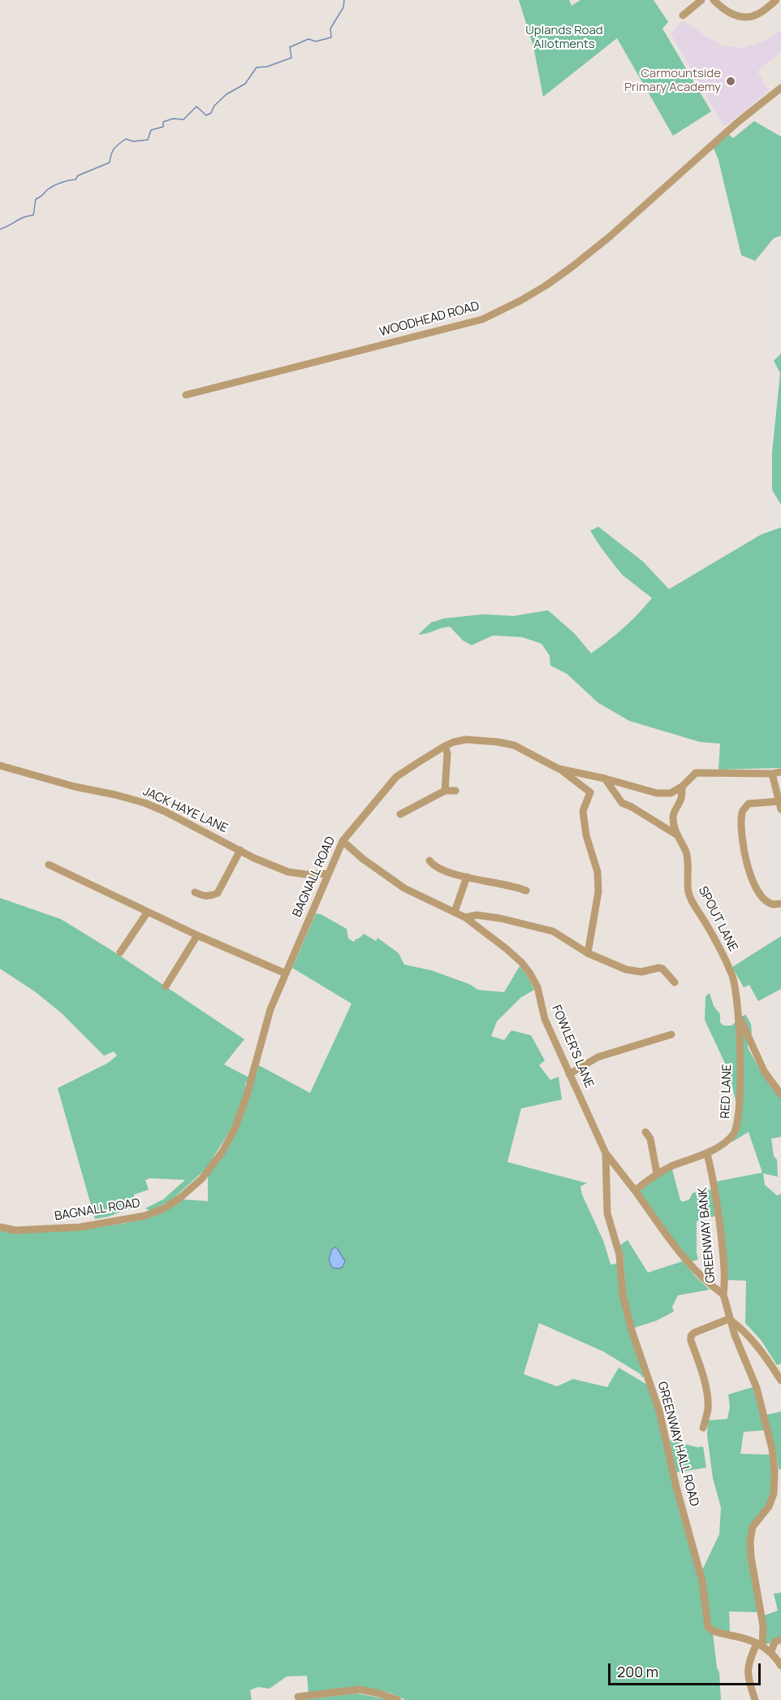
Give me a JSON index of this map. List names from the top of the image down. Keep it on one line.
{"streets":{"street":["WOODHEAD ROAD","JACK HAYE LANE","BAGNALL ROAD","SPOUT LANE","FOWLER'S LANE","RED LANE","GREENWAY BANK","GREENWAY HALL ROAD"]},"crossings":[["JACK HAYE LANE","BAGNALL ROAD"],["BAGNALL ROAD","SPOUT LANE"],["BAGNALL ROAD","FOWLER'S LANE"],["SPOUT LANE","RED LANE"],["FOWLER'S LANE","GREENWAY BANK"],["FOWLER'S LANE","GREENWAY HALL ROAD"],["RED LANE","GREENWAY BANK"],["GREENWAY BANK","GREENWAY HALL ROAD"]],"parks":["Uplands Road Allotments"],"places":["Carmountside Primary Academy"],"scale_bar":"200 m"}
